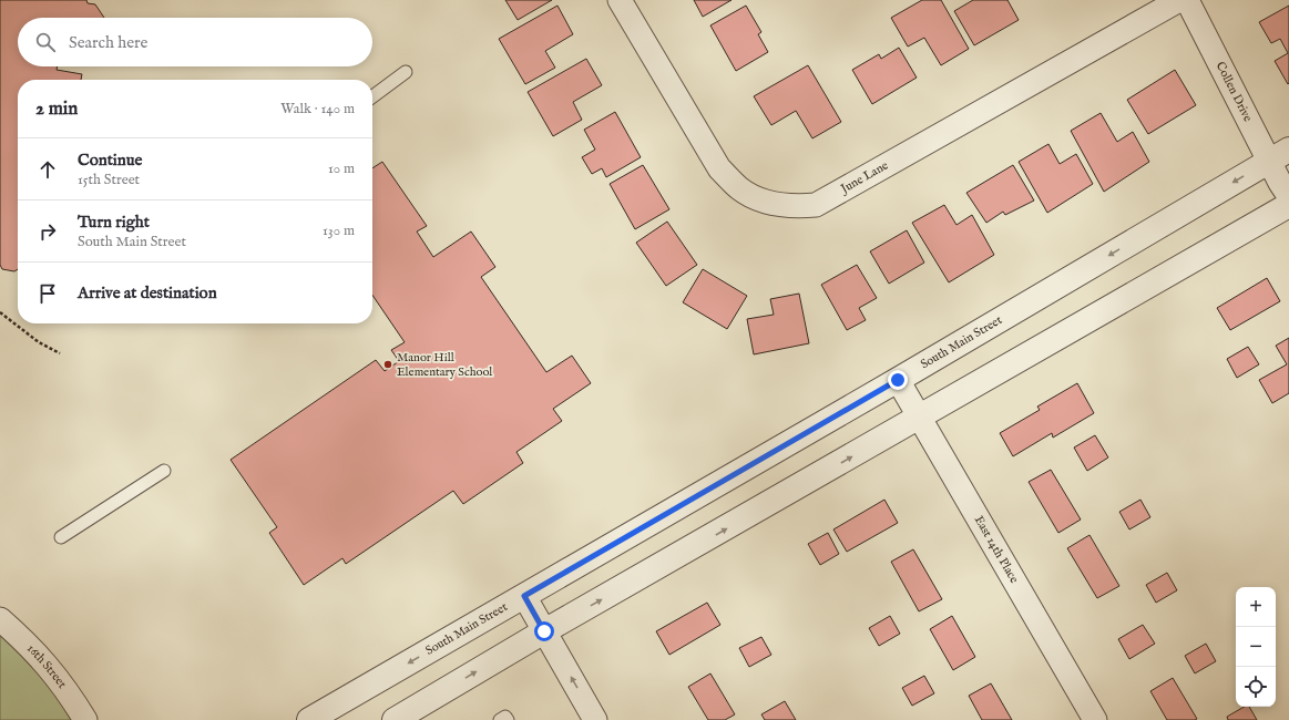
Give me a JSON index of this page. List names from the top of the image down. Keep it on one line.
{"streets":{"street":["Collen Drive","June Lane","South Main Street","East 14th Place","16th Street"]},"crossings":[["Collen Drive","South Main Street"],["South Main Street","East 14th Place"]],"places":["Manor Hill Elementary School"],"page":{"search":"Search here","heading":["2 min","Walk · 140 m"],"list":[["Continue","15th Street","10 m"],["Turn right","South Main Street","130 m"],"Arrive at destination"],"map_buttons":["+","−"]}}
